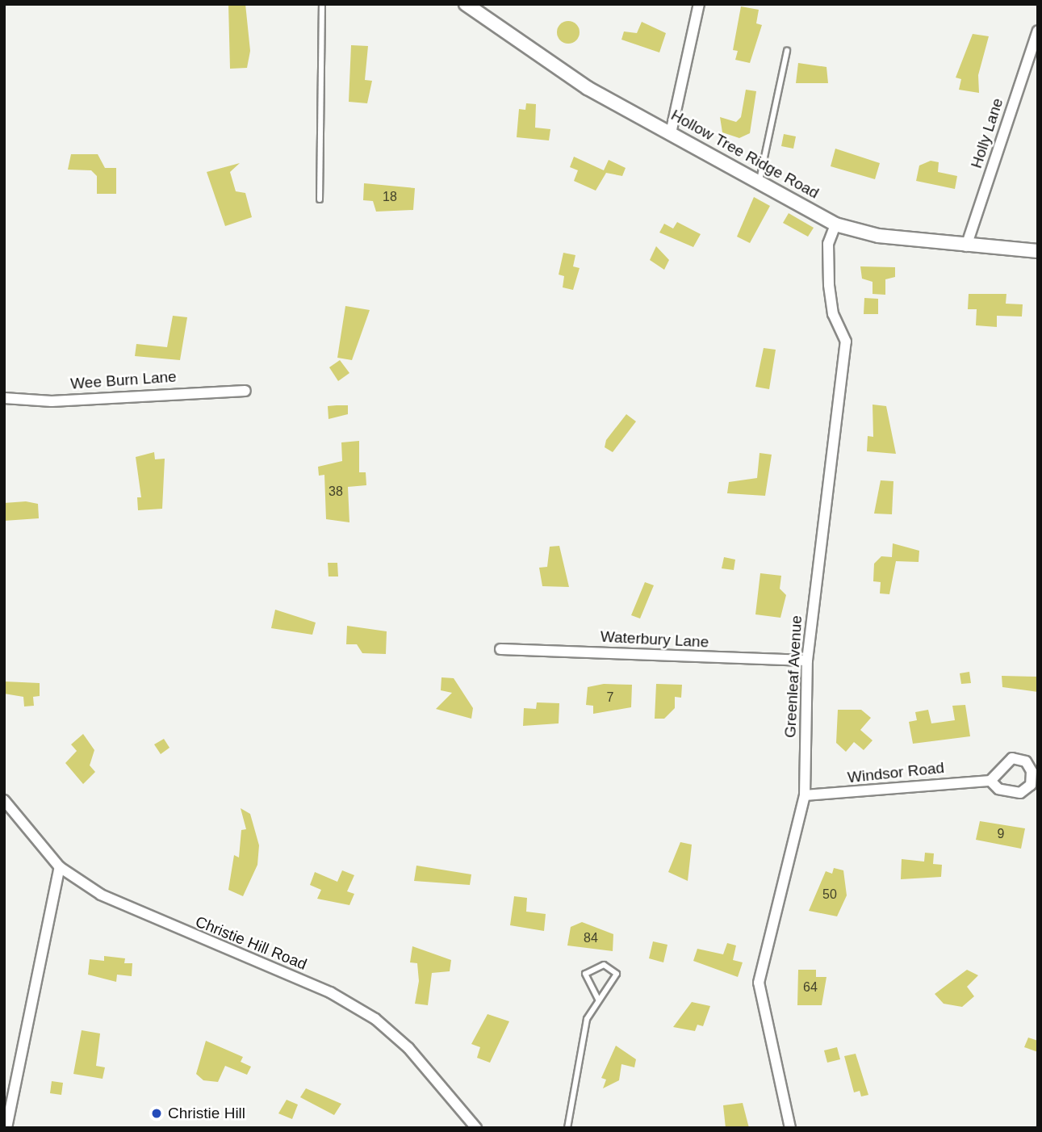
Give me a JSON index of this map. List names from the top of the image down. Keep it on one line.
{"streets":{"street":["Holly Lane","Hollow Tree Ridge Road","Wee Burn Lane","Waterbury Lane","Greenleaf Avenue","Windsor Road","Christie Hill Road"]},"crossings":[["Holly Lane","Hollow Tree Ridge Road"],["Hollow Tree Ridge Road","Greenleaf Avenue"],["Waterbury Lane","Greenleaf Avenue"],["Greenleaf Avenue","Windsor Road"]],"places":["Christie Hill"],"house_numbers":["18","38","7","9","50","84","64"]}
